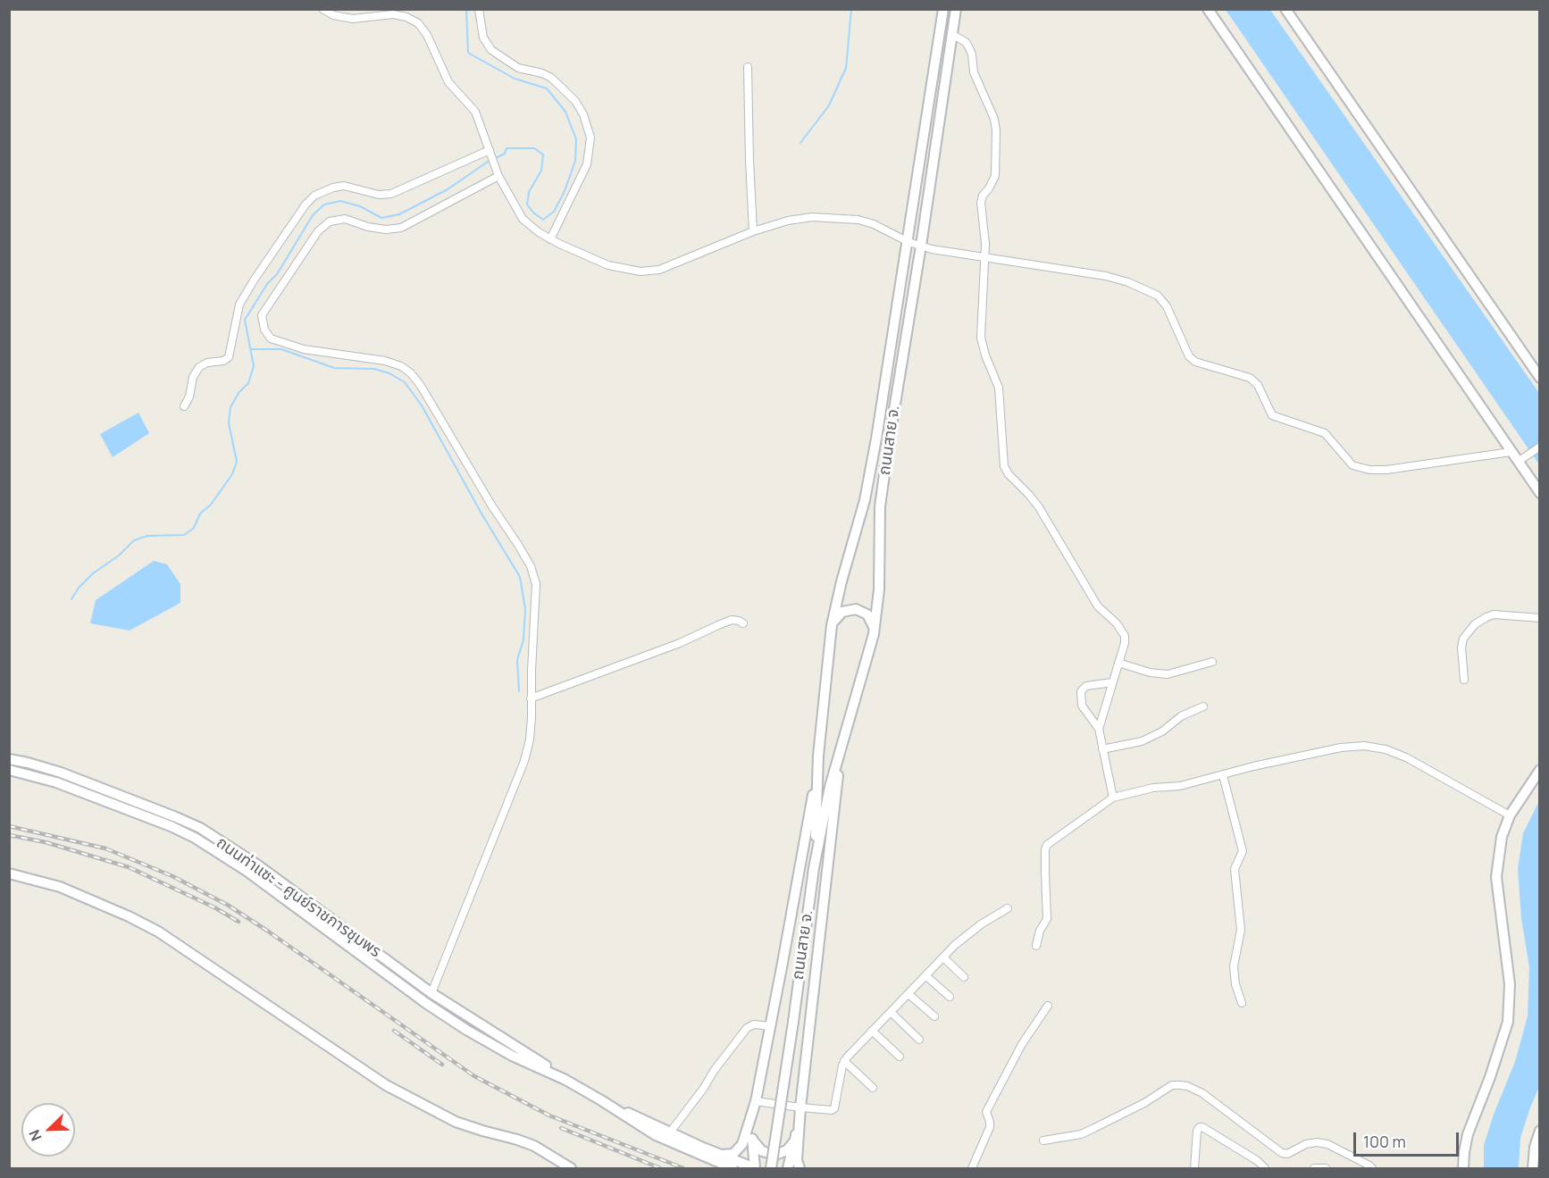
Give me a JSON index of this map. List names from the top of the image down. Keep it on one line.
{"streets":{"main road":["ถนนสาย จ.","ถนนท่าแซะ - ศูนย์ราชการชุมพร"]},"scale_bar":"100 m","north":"bottom left"}
